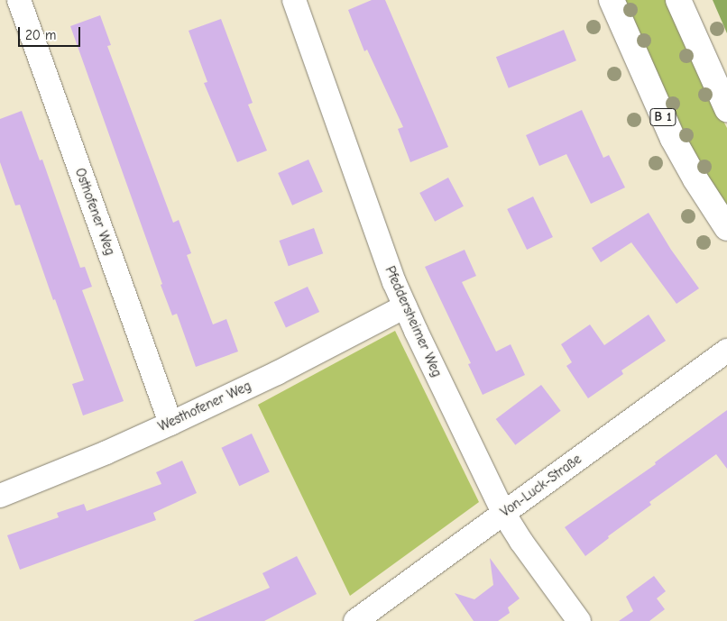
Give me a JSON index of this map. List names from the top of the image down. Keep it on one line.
{"streets":{"main road":["B 1"],"street":["Osthofener Weg","Pfeddersheimer Weg","Westhofener Weg","Von-Luck-Straße"]},"crossings":[["Osthofener Weg","Westhofener Weg"],["Pfeddersheimer Weg","Westhofener Weg"],["Pfeddersheimer Weg","Von-Luck-Straße"]],"scale_bar":"20 m"}
